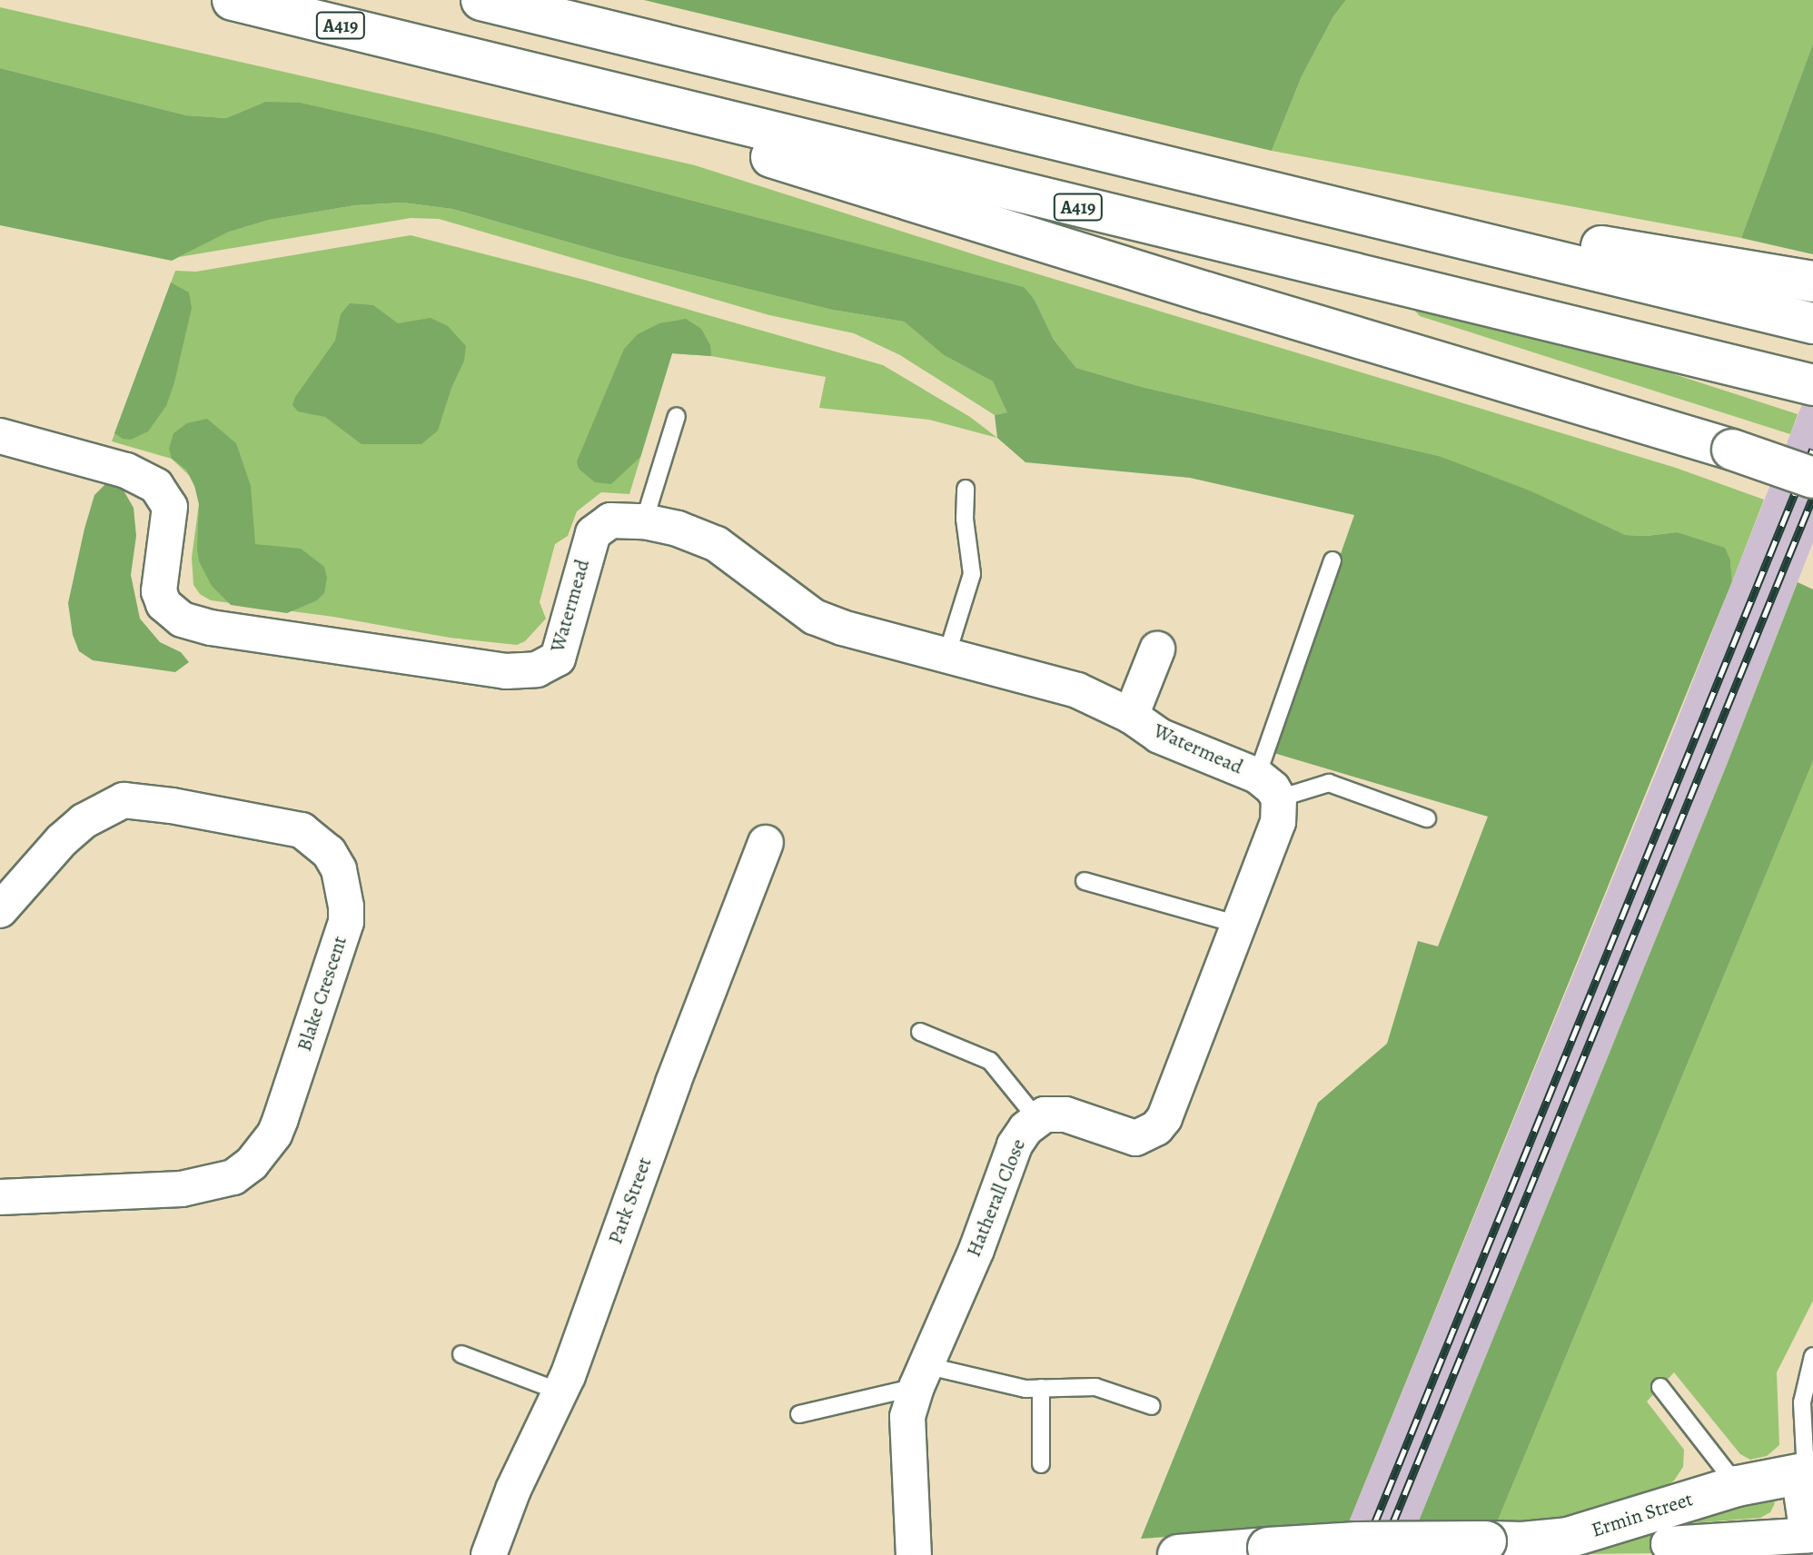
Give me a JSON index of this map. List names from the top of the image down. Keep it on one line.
{"streets":{"main road":["A419","Ermin Street"],"street":["Watermead","Blake Crescent","Hatherall Close","Park Street"]},"crossings":[["Watermead","Hatherall Close"]]}
